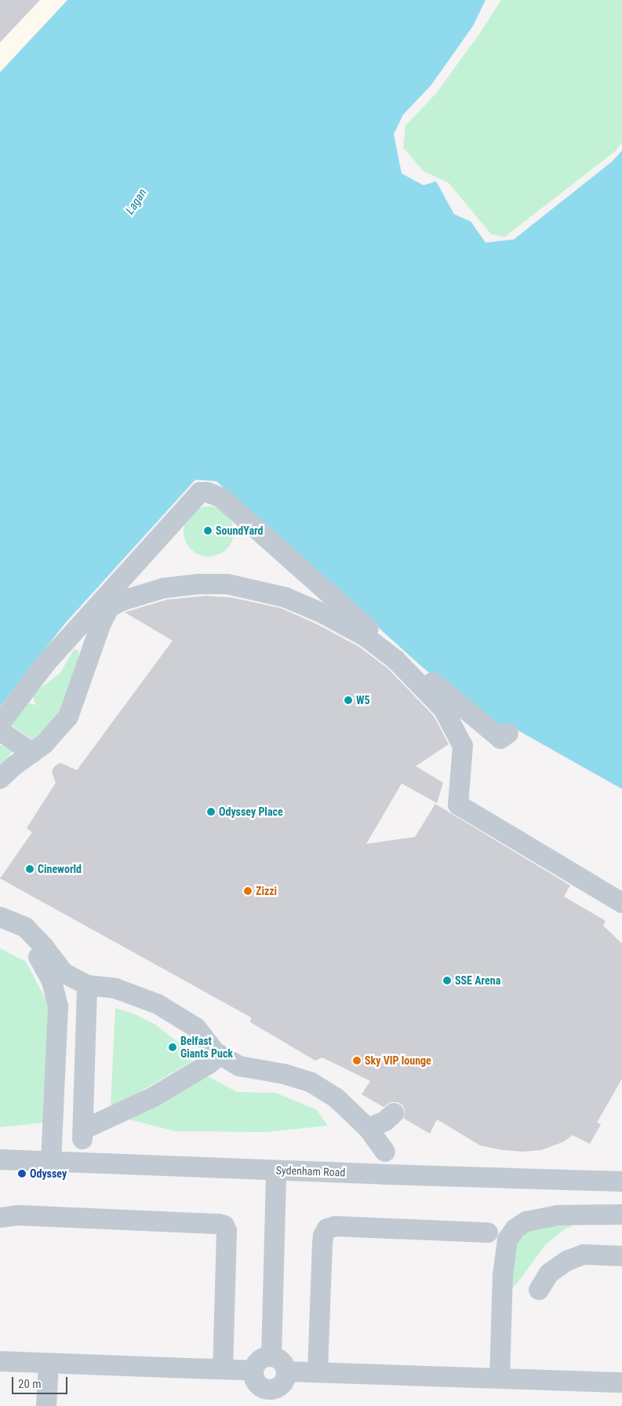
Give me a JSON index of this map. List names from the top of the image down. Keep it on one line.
{"streets":{"street":["Sydenham Road"]},"water":["Lagan"],"places":["SoundYard","W5","Odyssey Place","Cineworld","Zizzi","SSE Arena","Belfast Giants Puck","Sky VIP lounge","Odyssey"],"scale_bar":"20 m"}
